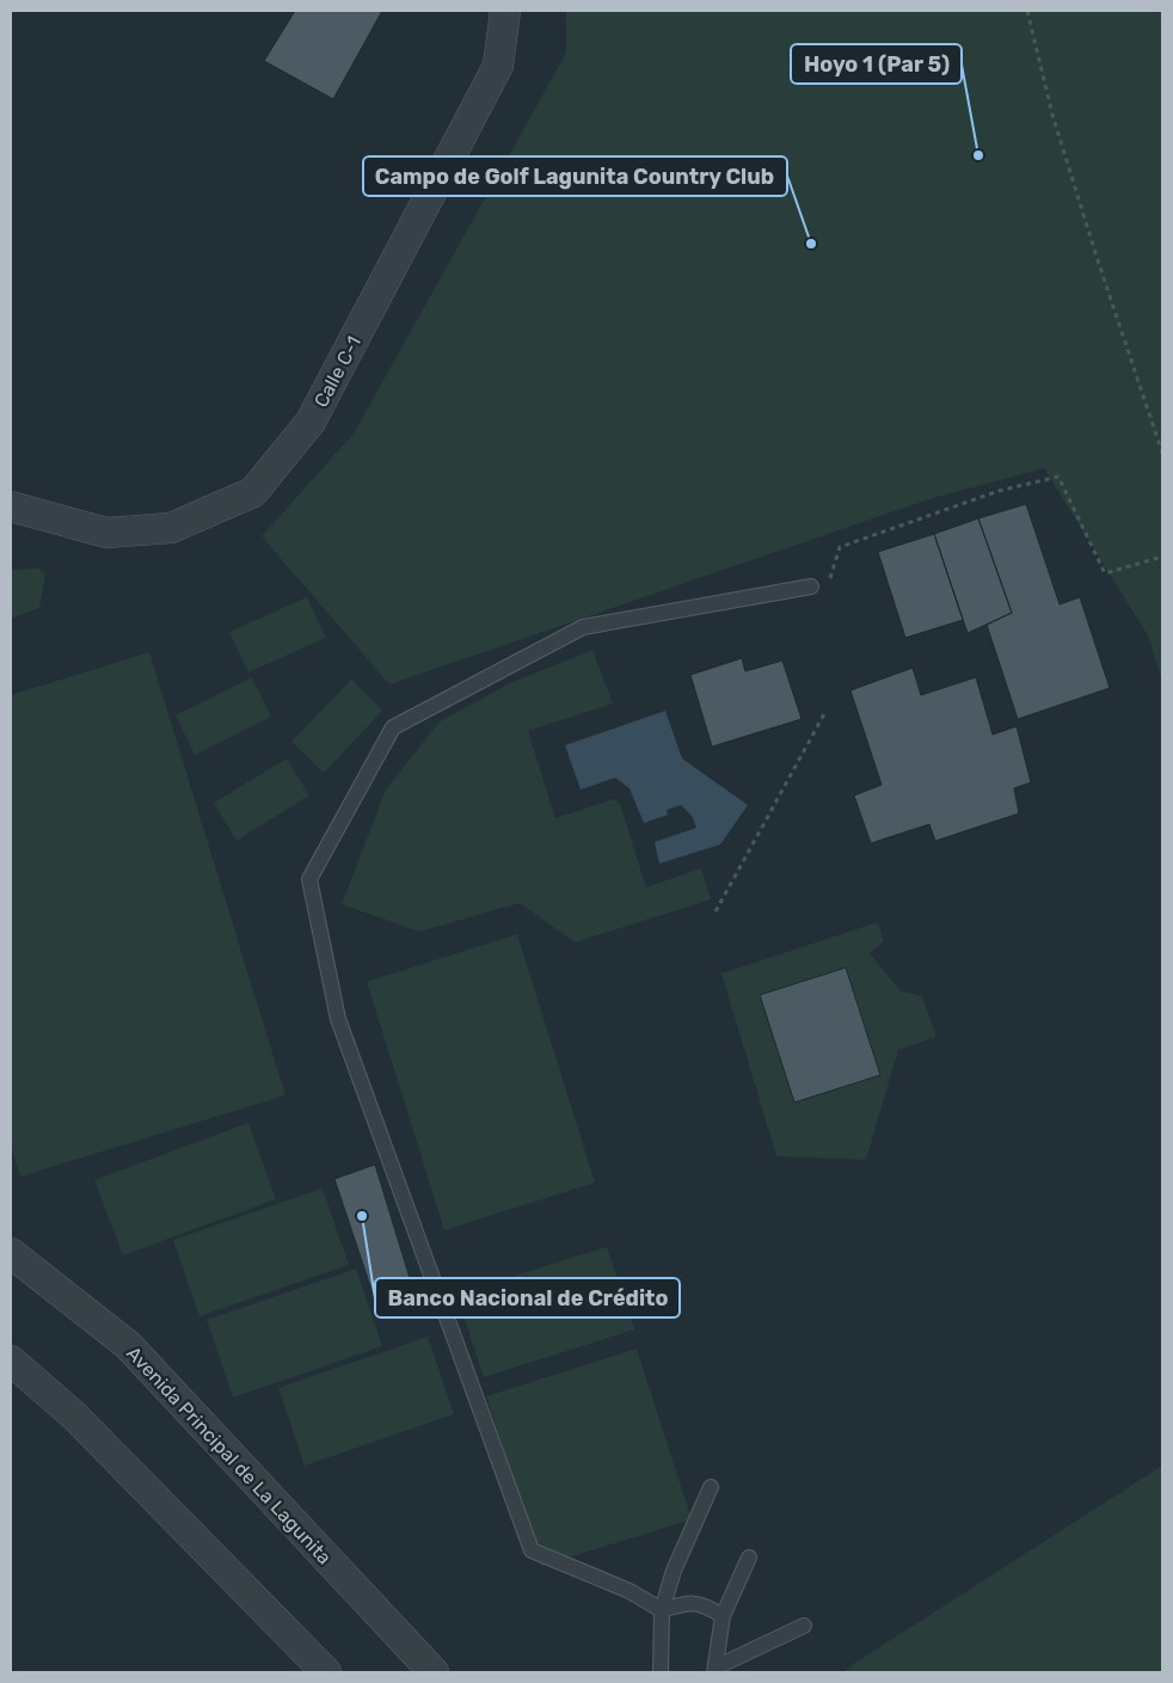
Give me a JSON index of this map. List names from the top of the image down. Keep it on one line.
{"streets":{"street":["Calle C-1","Avenida Principal de La Lagunita"]},"places":["Hoyo 1 (Par 5)","Campo de Golf Lagunita Country Club","Banco Nacional de Crédito"]}
